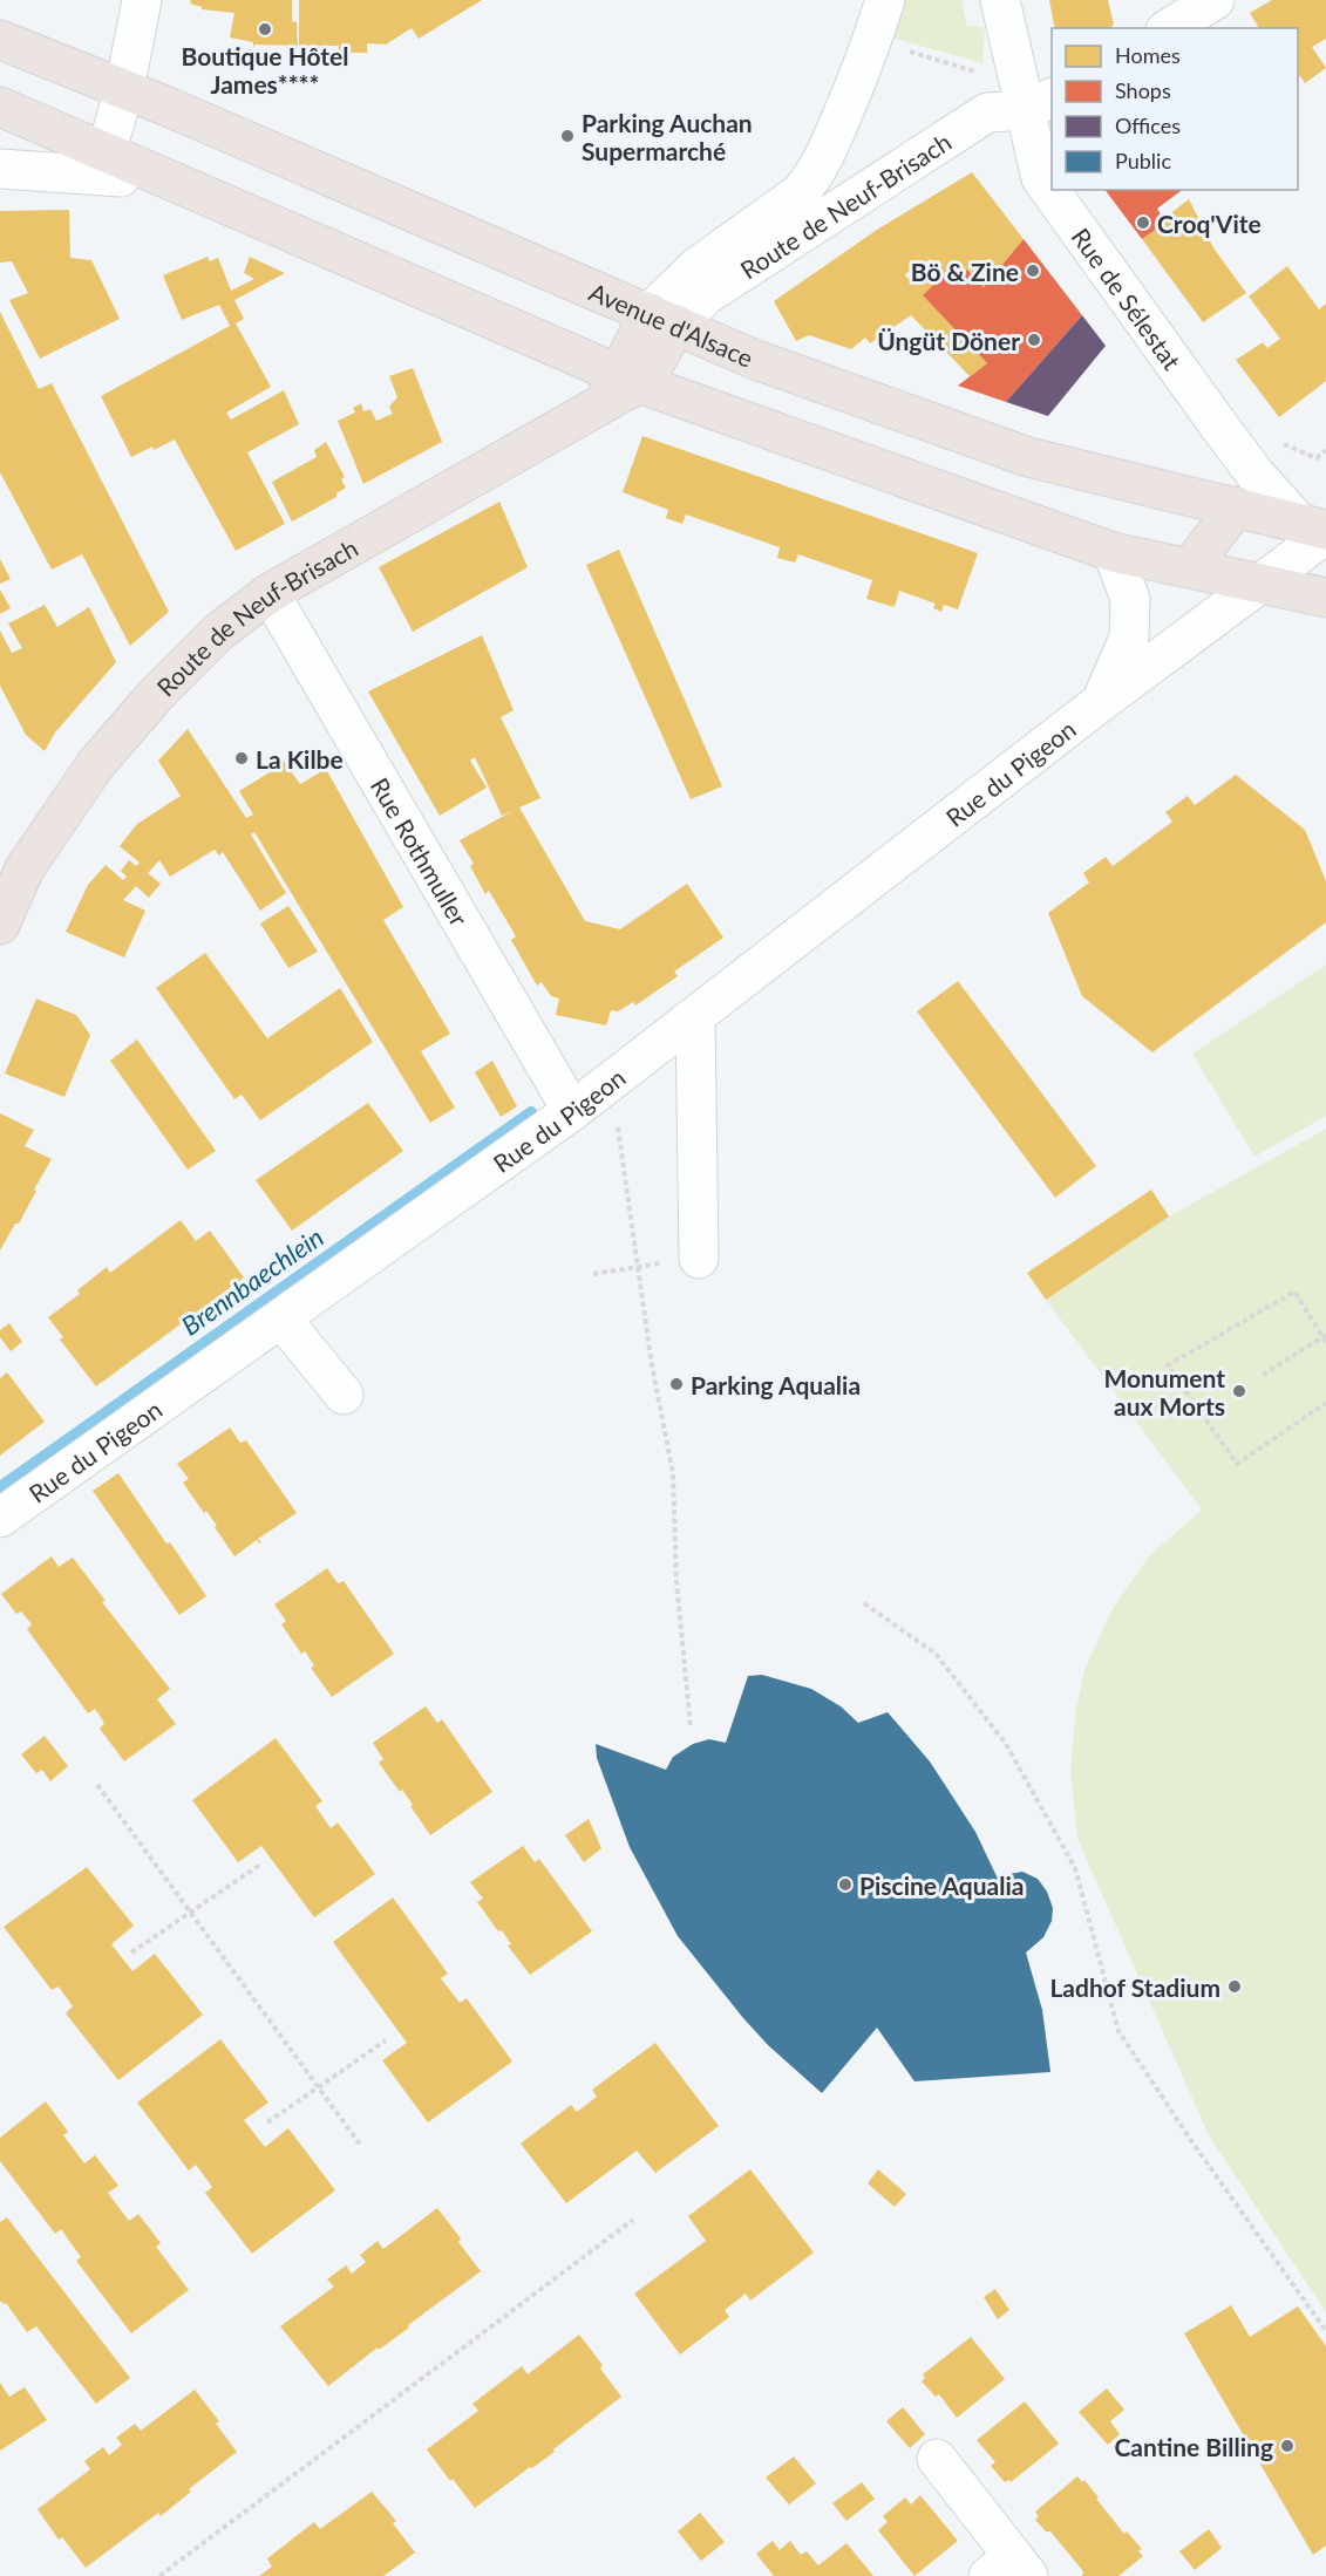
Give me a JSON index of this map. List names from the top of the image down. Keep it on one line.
{"streets":{"main road":["Route de Neuf-Brisach","Avenue d'Alsace"],"street":["Rue de Sélestat","Rue du Pigeon","Rue Rothmuller"]},"crossings":[["Route de Neuf-Brisach","Rue de Sélestat"],["Route de Neuf-Brisach","Avenue d'Alsace"],["Route de Neuf-Brisach","Rue Rothmuller"],["Rue de Sélestat","Avenue d'Alsace"],["Avenue d'Alsace","Rue du Pigeon"],["Rue du Pigeon","Rue Rothmuller"]],"water":["Brennbaechlein"],"places":["Boutique Hôtel James****","Parking Auchan Supermarché","Croq'Vite","Bö & Zine","Üngüt Döner","La Kilbe","Parking Aqualia","Monument aux Morts","Piscine Aqualia","Ladhof Stadium","Cantine Billing"],"legend":["Homes","Shops","Offices","Public"]}
